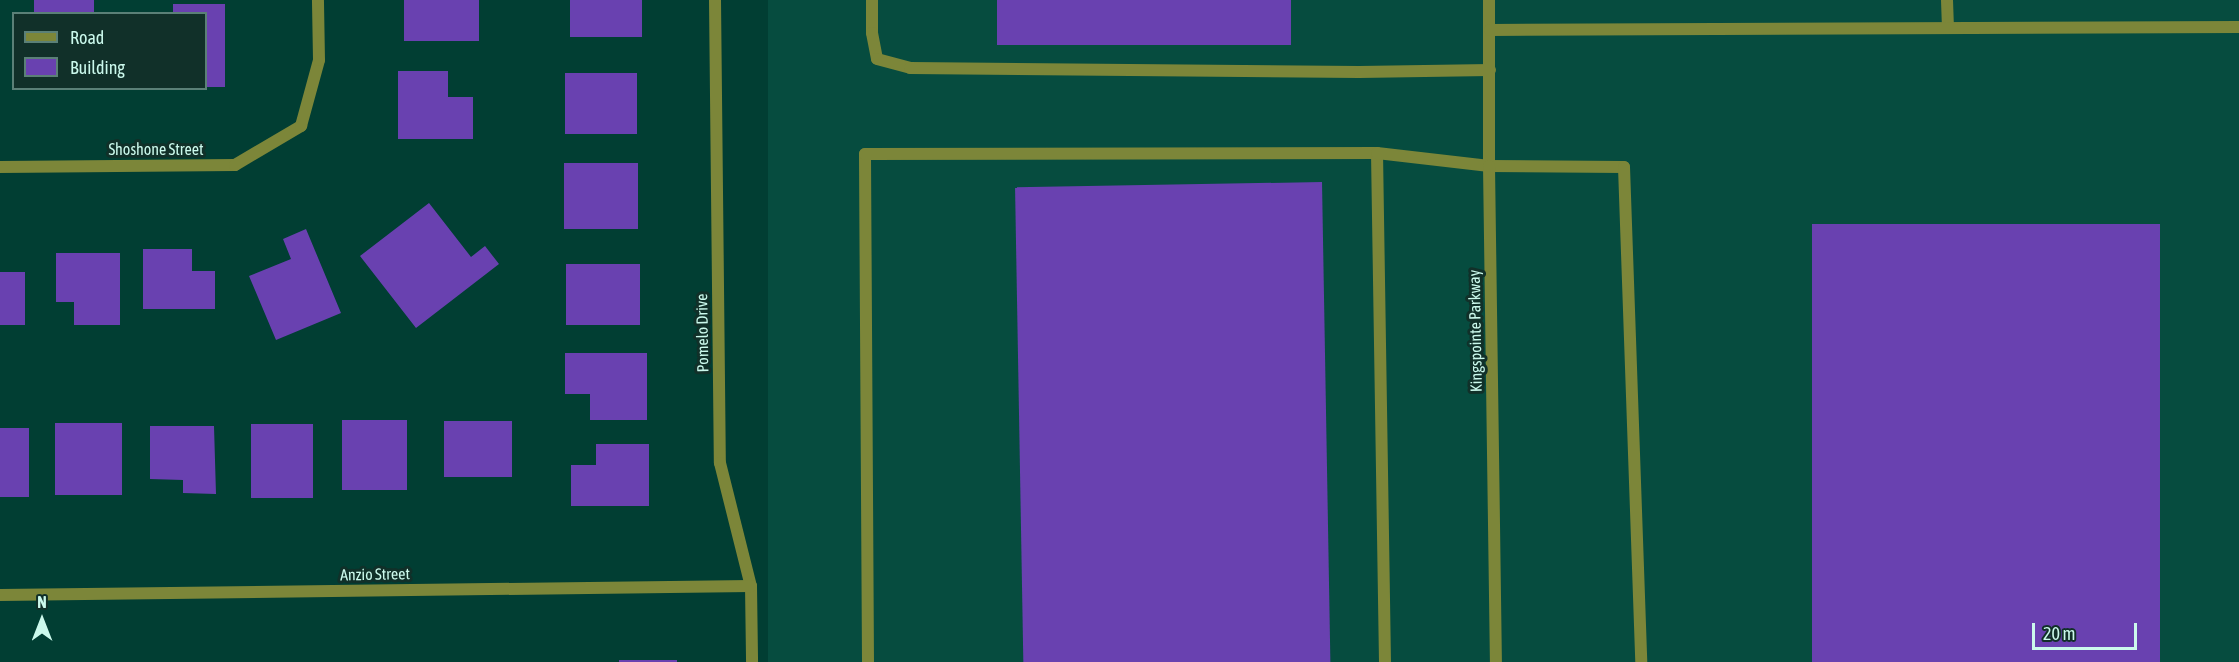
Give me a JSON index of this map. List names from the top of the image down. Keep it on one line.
{"streets":{"street":["Shoshone Street","Kingspointe Parkway","Pomelo Drive","Anzio Street"]},"crossings":[["Pomelo Drive","Anzio Street"]],"legend":["Road","Building"],"scale_bar":"20 m","north":"top"}
